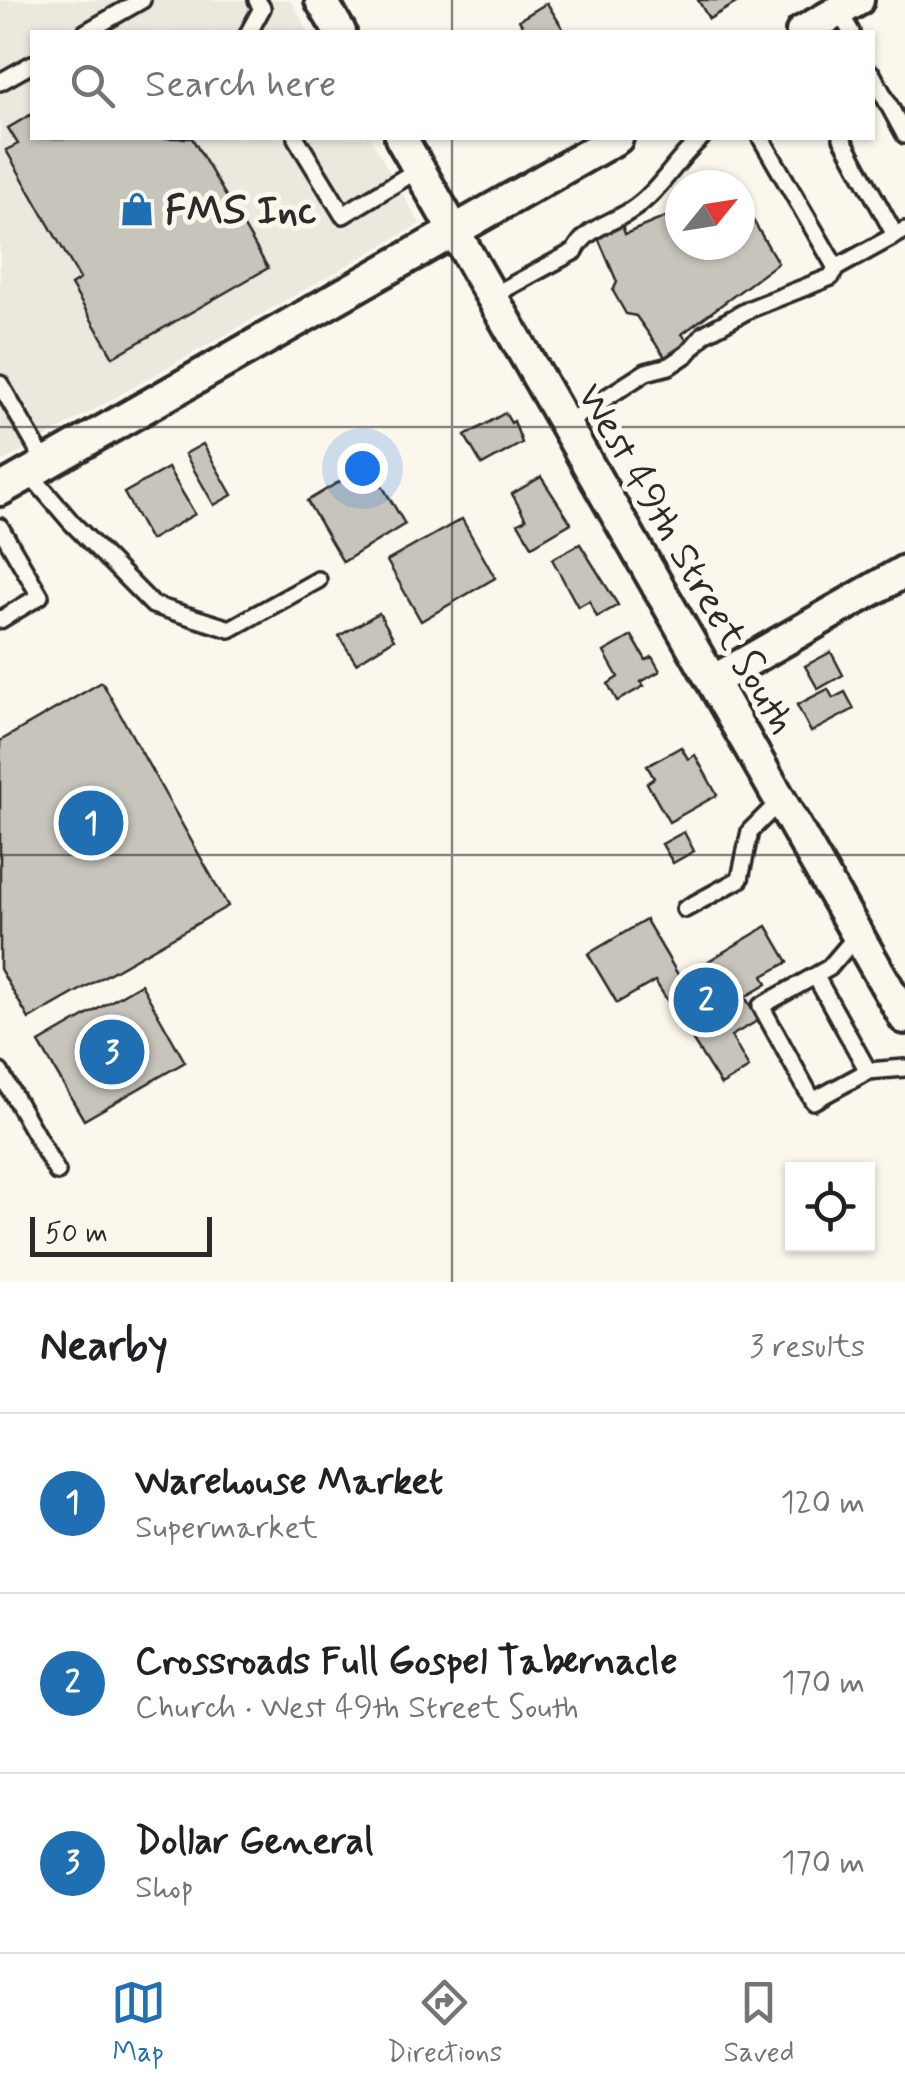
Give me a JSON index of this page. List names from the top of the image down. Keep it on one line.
{"streets":{"street":["West 49th Street South"]},"places":{"shop":["FMS Inc"]},"scale_bar":"50 m","north":"top right","page":{"search":"Search here","pins":["1","2","3"],"scale":"50 m","heading":["Nearby","3 results"],"list":[{"mark":"1","name":"Warehouse Market","note":"Supermarket","value":"120 m"},{"mark":"2","name":"Crossroads Full Gospel Tabernacle","note":"Church · West 49th Street South","value":"170 m"},{"mark":"3","name":"Dollar General","note":"Shop","value":"170 m"}],"nav":["Map","Directions","Saved"]}}
